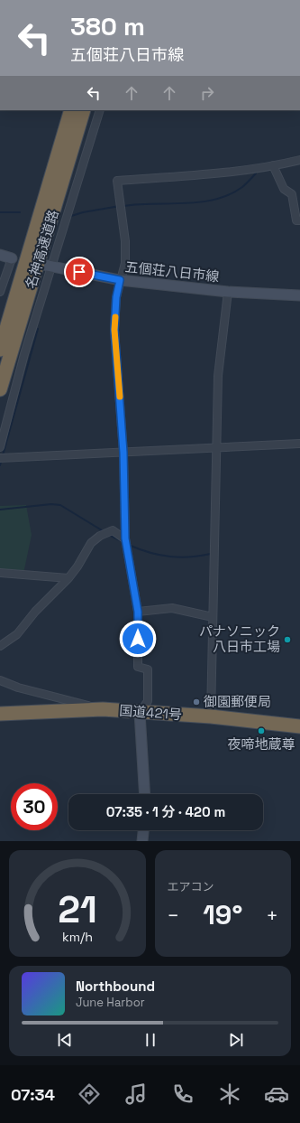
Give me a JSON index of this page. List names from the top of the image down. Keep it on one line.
{"streets":{"highway":["名神高速道路","国道421号"],"main road":["五個荘八日市線"]},"places":["パナソニック 八日市工場","御園郵便局","夜啼地蔵尊"],"page":{"turn":["380 m","五個荘八日市線"],"limit":"30","trip":"07:35 · 1 分 · 420 m","tile":"エアコン","heat":["−","19°","+"],"song":["Northbound","June Harbor"],"tabs":"07:34","gauge":["21","km/h"]}}
